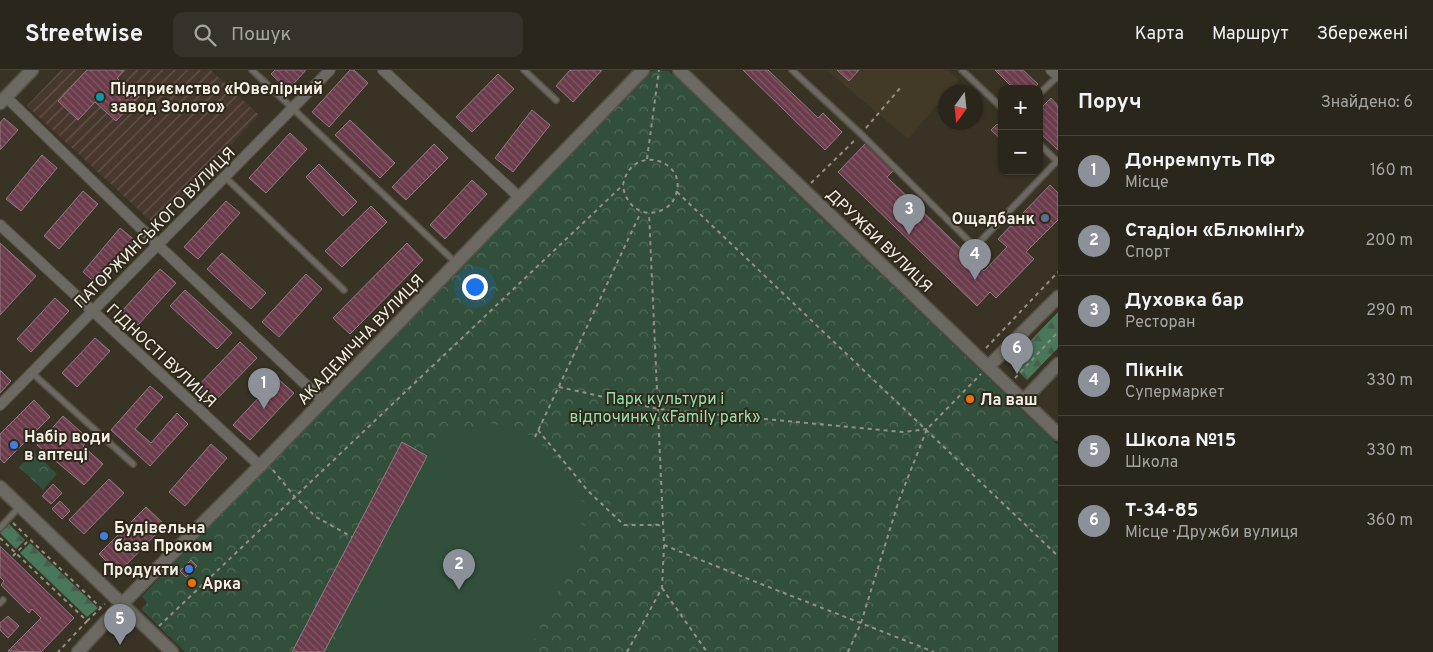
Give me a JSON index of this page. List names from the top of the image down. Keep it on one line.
{"streets":{"street":["ПАТОРЖИНСЬКОГО ВУЛИЦЯ","ДРУЖБИ ВУЛИЦЯ","АКАДЕМІЧНА ВУЛИЦЯ","ГІДНОСТІ ВУЛИЦЯ"]},"crossings":[["ПАТОРЖИНСЬКОГО ВУЛИЦЯ","ГІДНОСТІ ВУЛИЦЯ"],["АКАДЕМІЧНА ВУЛИЦЯ","ГІДНОСТІ ВУЛИЦЯ"]],"parks":["Парк культури і відпочинку «Family park»"],"places":["Підприємство «Ювелірний завод Золото»","Ощадбанк","Ла ваш","Набір води в аптеці","Будівельна база Проком","Продукти","Арка"],"north":"bottom","page":{"header":"Streetwise","search":"Пошук","nav":["Карта","Маршрут","Збережені"],"heading":["Поруч","Знайдено: 6"],"map_buttons":["+","−"],"list":[{"mark":"1","name":"Донремпуть ПФ","note":"Місце","value":"160 m"},{"mark":"2","name":"Стадіон «Блюмінґ»","note":"Спорт","value":"200 m"},{"mark":"3","name":"Духовка бар","note":"Ресторан","value":"290 m"},{"mark":"4","name":"Пікнік","note":"Супермаркет","value":"330 m"},{"mark":"5","name":"Школа №15","note":"Школа","value":"330 m"},{"mark":"6","name":"Т-34-85","note":"Місце · Дружби вулиця","value":"360 m"}],"pins":["3","4","6","1","2","5"]}}
